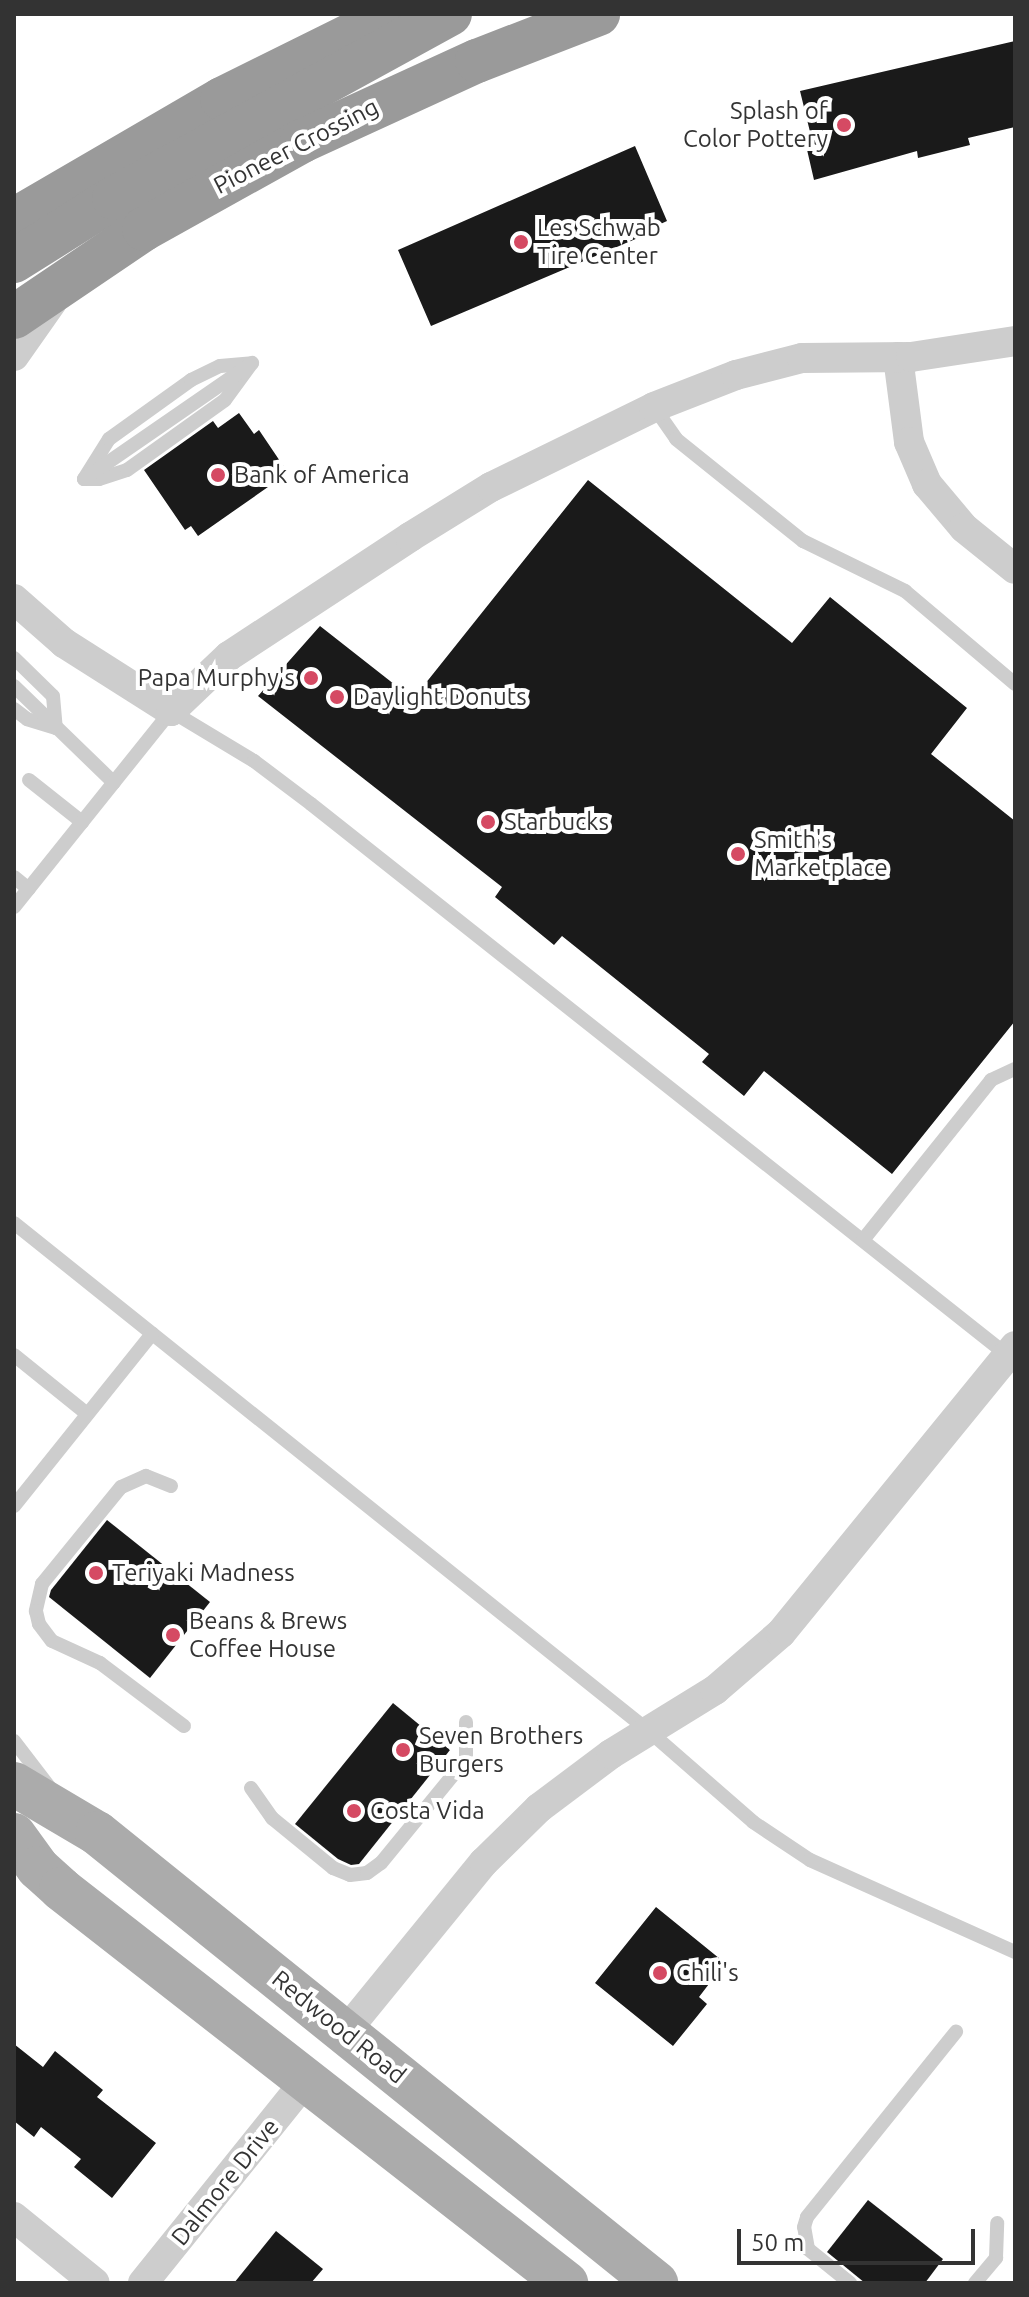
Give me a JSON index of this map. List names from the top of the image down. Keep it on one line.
{"streets":{"highway":["Pioneer Crossing"],"main road":["Redwood Road"],"street":["Dalmore Drive"]},"places":["Splash of Color Pottery","Les Schwab Tire Center","Bank of America","Papa Murphy's","Daylight Donuts","Starbucks","Smith's Marketplace","Teriyaki Madness","Beans & Brews Coffee House","Seven Brothers Burgers","Costa Vida","Chili's"],"scale_bar":"50 m"}
